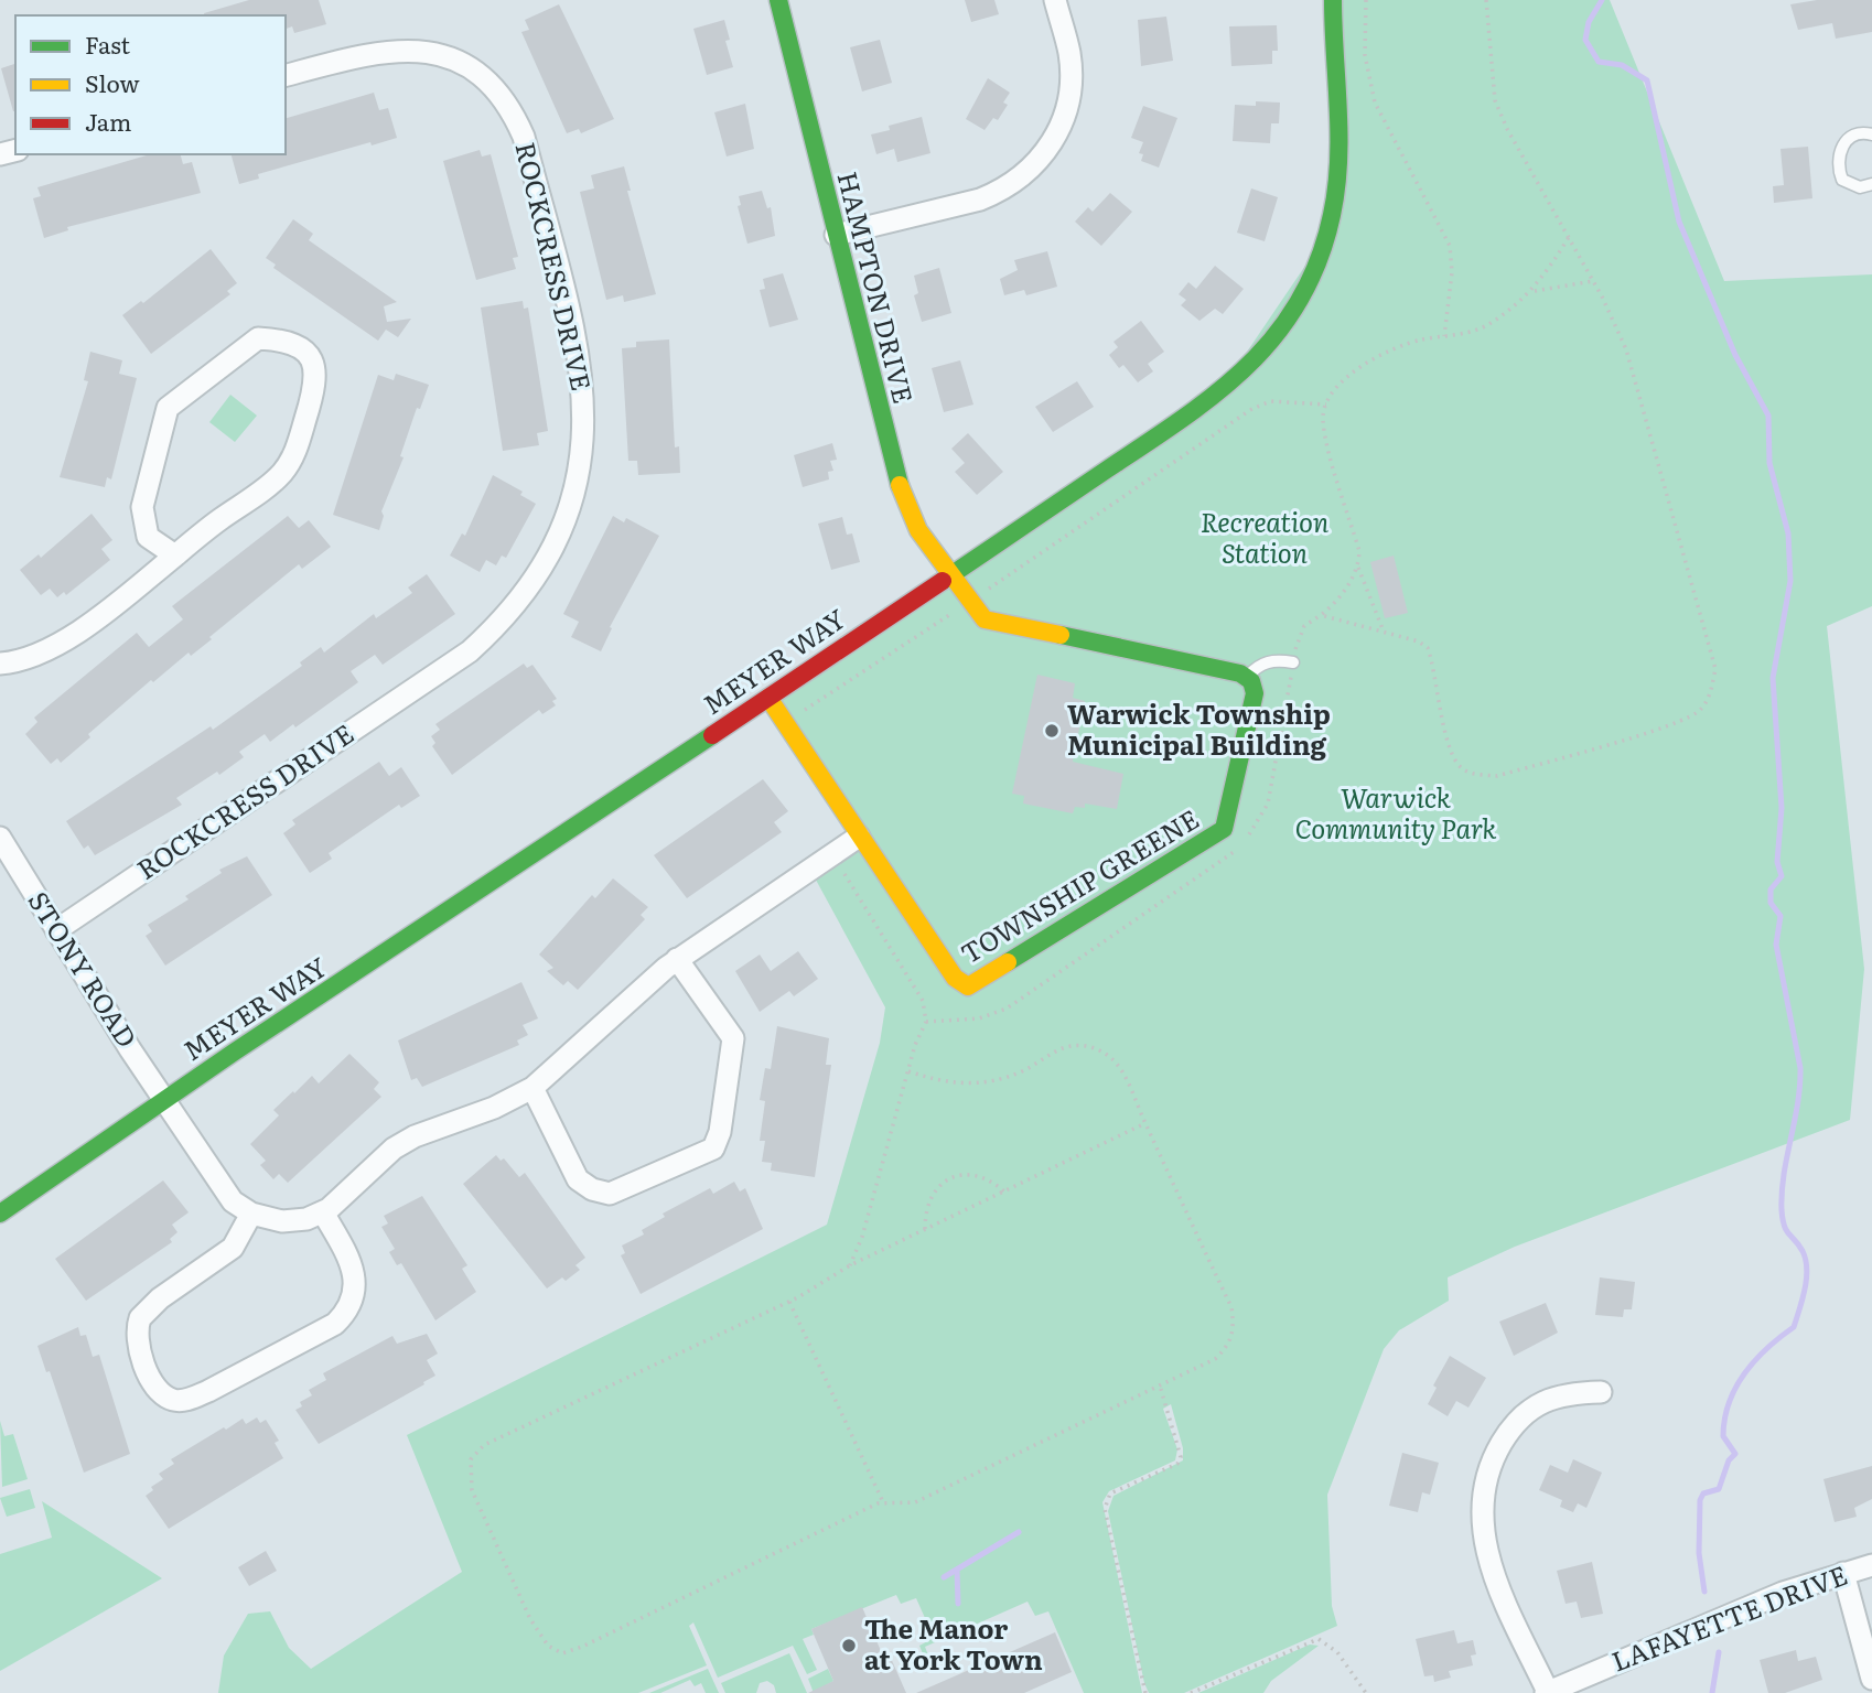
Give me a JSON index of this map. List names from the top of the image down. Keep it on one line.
{"streets":{"street":["ROCKCRESS DRIVE","HAMPTON DRIVE","MEYER WAY","TOWNSHIP GREENE","STONY ROAD","LAFAYETTE DRIVE"]},"crossings":[["ROCKCRESS DRIVE","STONY ROAD"],["HAMPTON DRIVE","MEYER WAY"],["MEYER WAY","TOWNSHIP GREENE"],["MEYER WAY","STONY ROAD"]],"parks":["Recreation Station","Warwick Community Park"],"places":["Warwick Township Municipal Building","The Manor at York Town"],"legend":["Fast","Slow","Jam"]}
